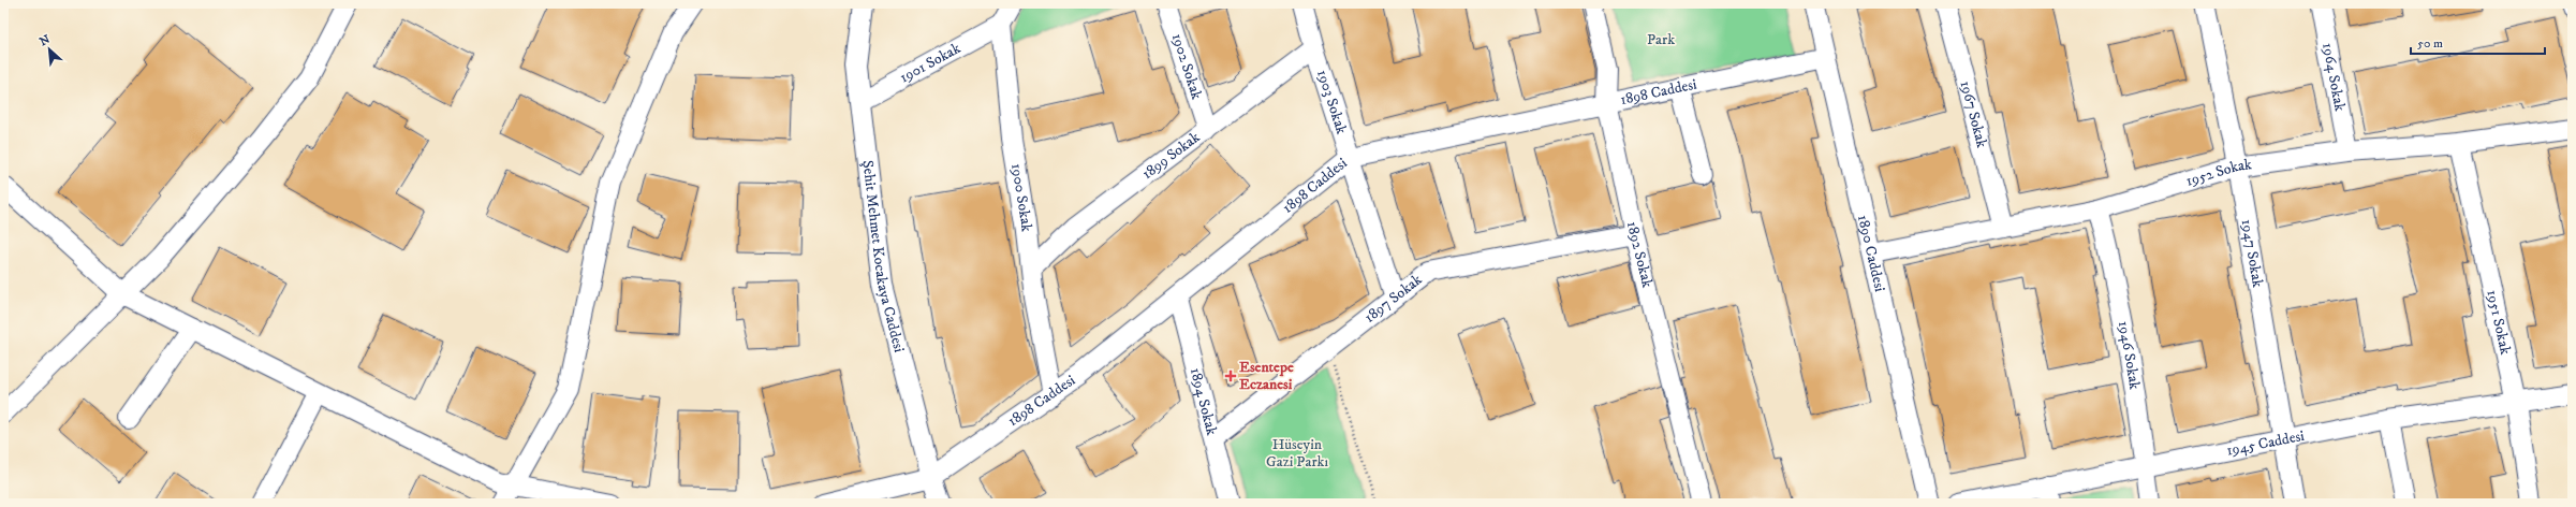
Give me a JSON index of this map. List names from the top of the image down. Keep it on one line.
{"streets":{"street":["1901 Sokak","1902 Sokak","1964 Sokak","1898 Caddesi","1903 Sokak","1967 Sokak","1899 Sokak","1952 Sokak","1900 Sokak","1890 Caddesi","1947 Sokak","1892 Sokak","Şehit Mehmet Kocakaya Caddesi","1897 Sokak","1951 Sokak","1946 Sokak","1894 Sokak","1945 Caddesi"]},"crossings":[["1901 Sokak","1900 Sokak"],["1901 Sokak","Şehit Mehmet Kocakaya Caddesi"],["1902 Sokak","1899 Sokak"],["1964 Sokak","1952 Sokak"],["1898 Caddesi","1903 Sokak"],["1898 Caddesi","1900 Sokak"],["1898 Caddesi","1890 Caddesi"],["1898 Caddesi","1892 Sokak"],["1898 Caddesi","Şehit Mehmet Kocakaya Caddesi"],["1898 Caddesi","1894 Sokak"],["1903 Sokak","1899 Sokak"],["1903 Sokak","1897 Sokak"],["1967 Sokak","1952 Sokak"],["1899 Sokak","1900 Sokak"],["1952 Sokak","1890 Caddesi"],["1952 Sokak","1947 Sokak"],["1952 Sokak","1951 Sokak"],["1952 Sokak","1946 Sokak"],["1947 Sokak","1945 Caddesi"],["1892 Sokak","1897 Sokak"],["1897 Sokak","1894 Sokak"],["1951 Sokak","1945 Caddesi"],["1946 Sokak","1945 Caddesi"]],"parks":["Park","Hüseyin Gazi Parkı"],"places":{"health":["Esentepe Eczanesi"]},"scale_bar":"50 m","north":"top left"}
